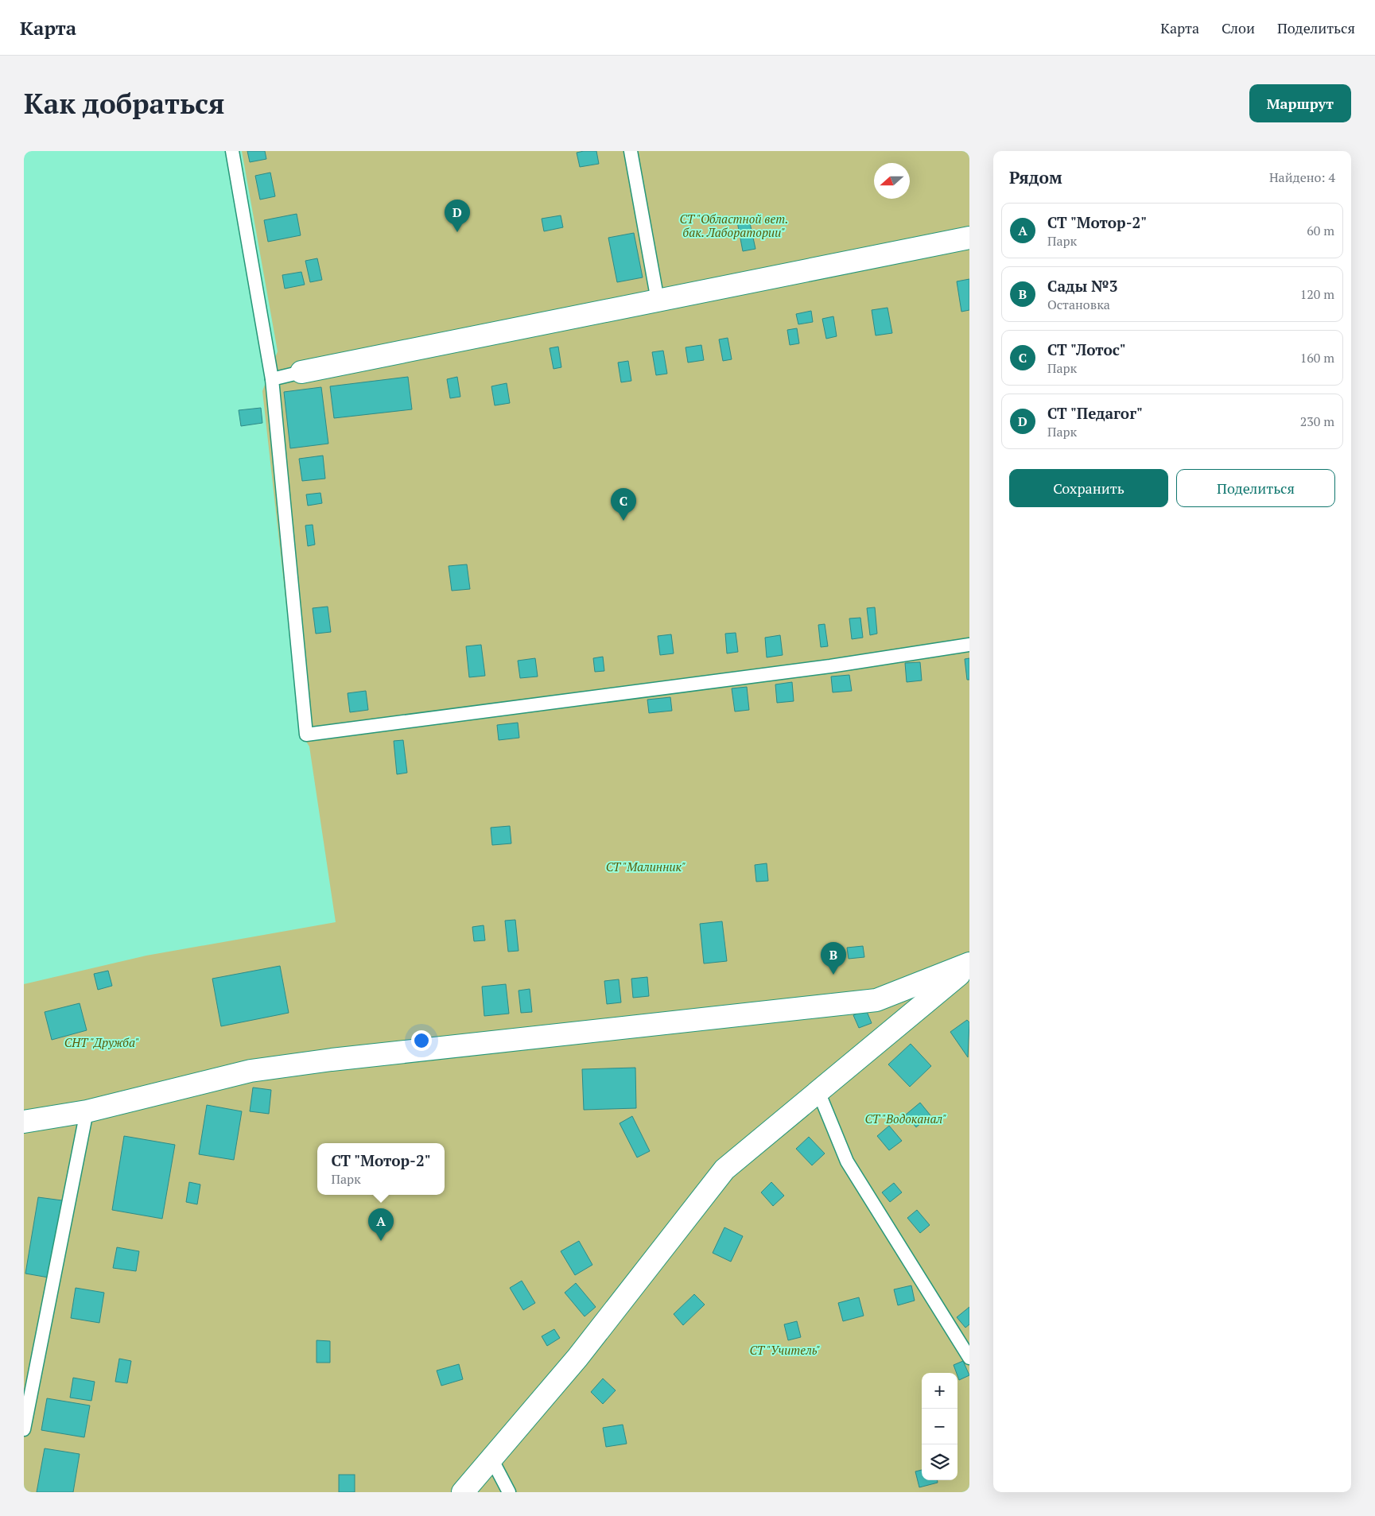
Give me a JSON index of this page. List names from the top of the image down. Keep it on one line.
{"parks":["СТ \"Областной вет. бак. Лаборатории\"","СТ \"Малинник\"","СНТ \"Дружба\"","СТ \"Водоканал\"","СТ \"Учитель\""],"north":"left","page":{"header":"Карта","nav":["Карта","Слои","Поделиться"],"buttons":["Маршрут",["Сохранить","Поделиться"]],"title":"Как добраться","heading":["Рядом","Найдено: 4"],"pins":["D","C","B","A"],"list":[{"mark":"A","name":"СТ \"Мотор-2\"","note":"Парк","value":"60 m"},{"mark":"B","name":"Сады №3","note":"Остановка","value":"120 m"},{"mark":"C","name":"СТ \"Лотос\"","note":"Парк","value":"160 m"},{"mark":"D","name":"СТ \"Педагог\"","note":"Парк","value":"230 m"}],"popup":["СТ \"Мотор-2\"","Парк"],"map_buttons":["+","−"]}}
